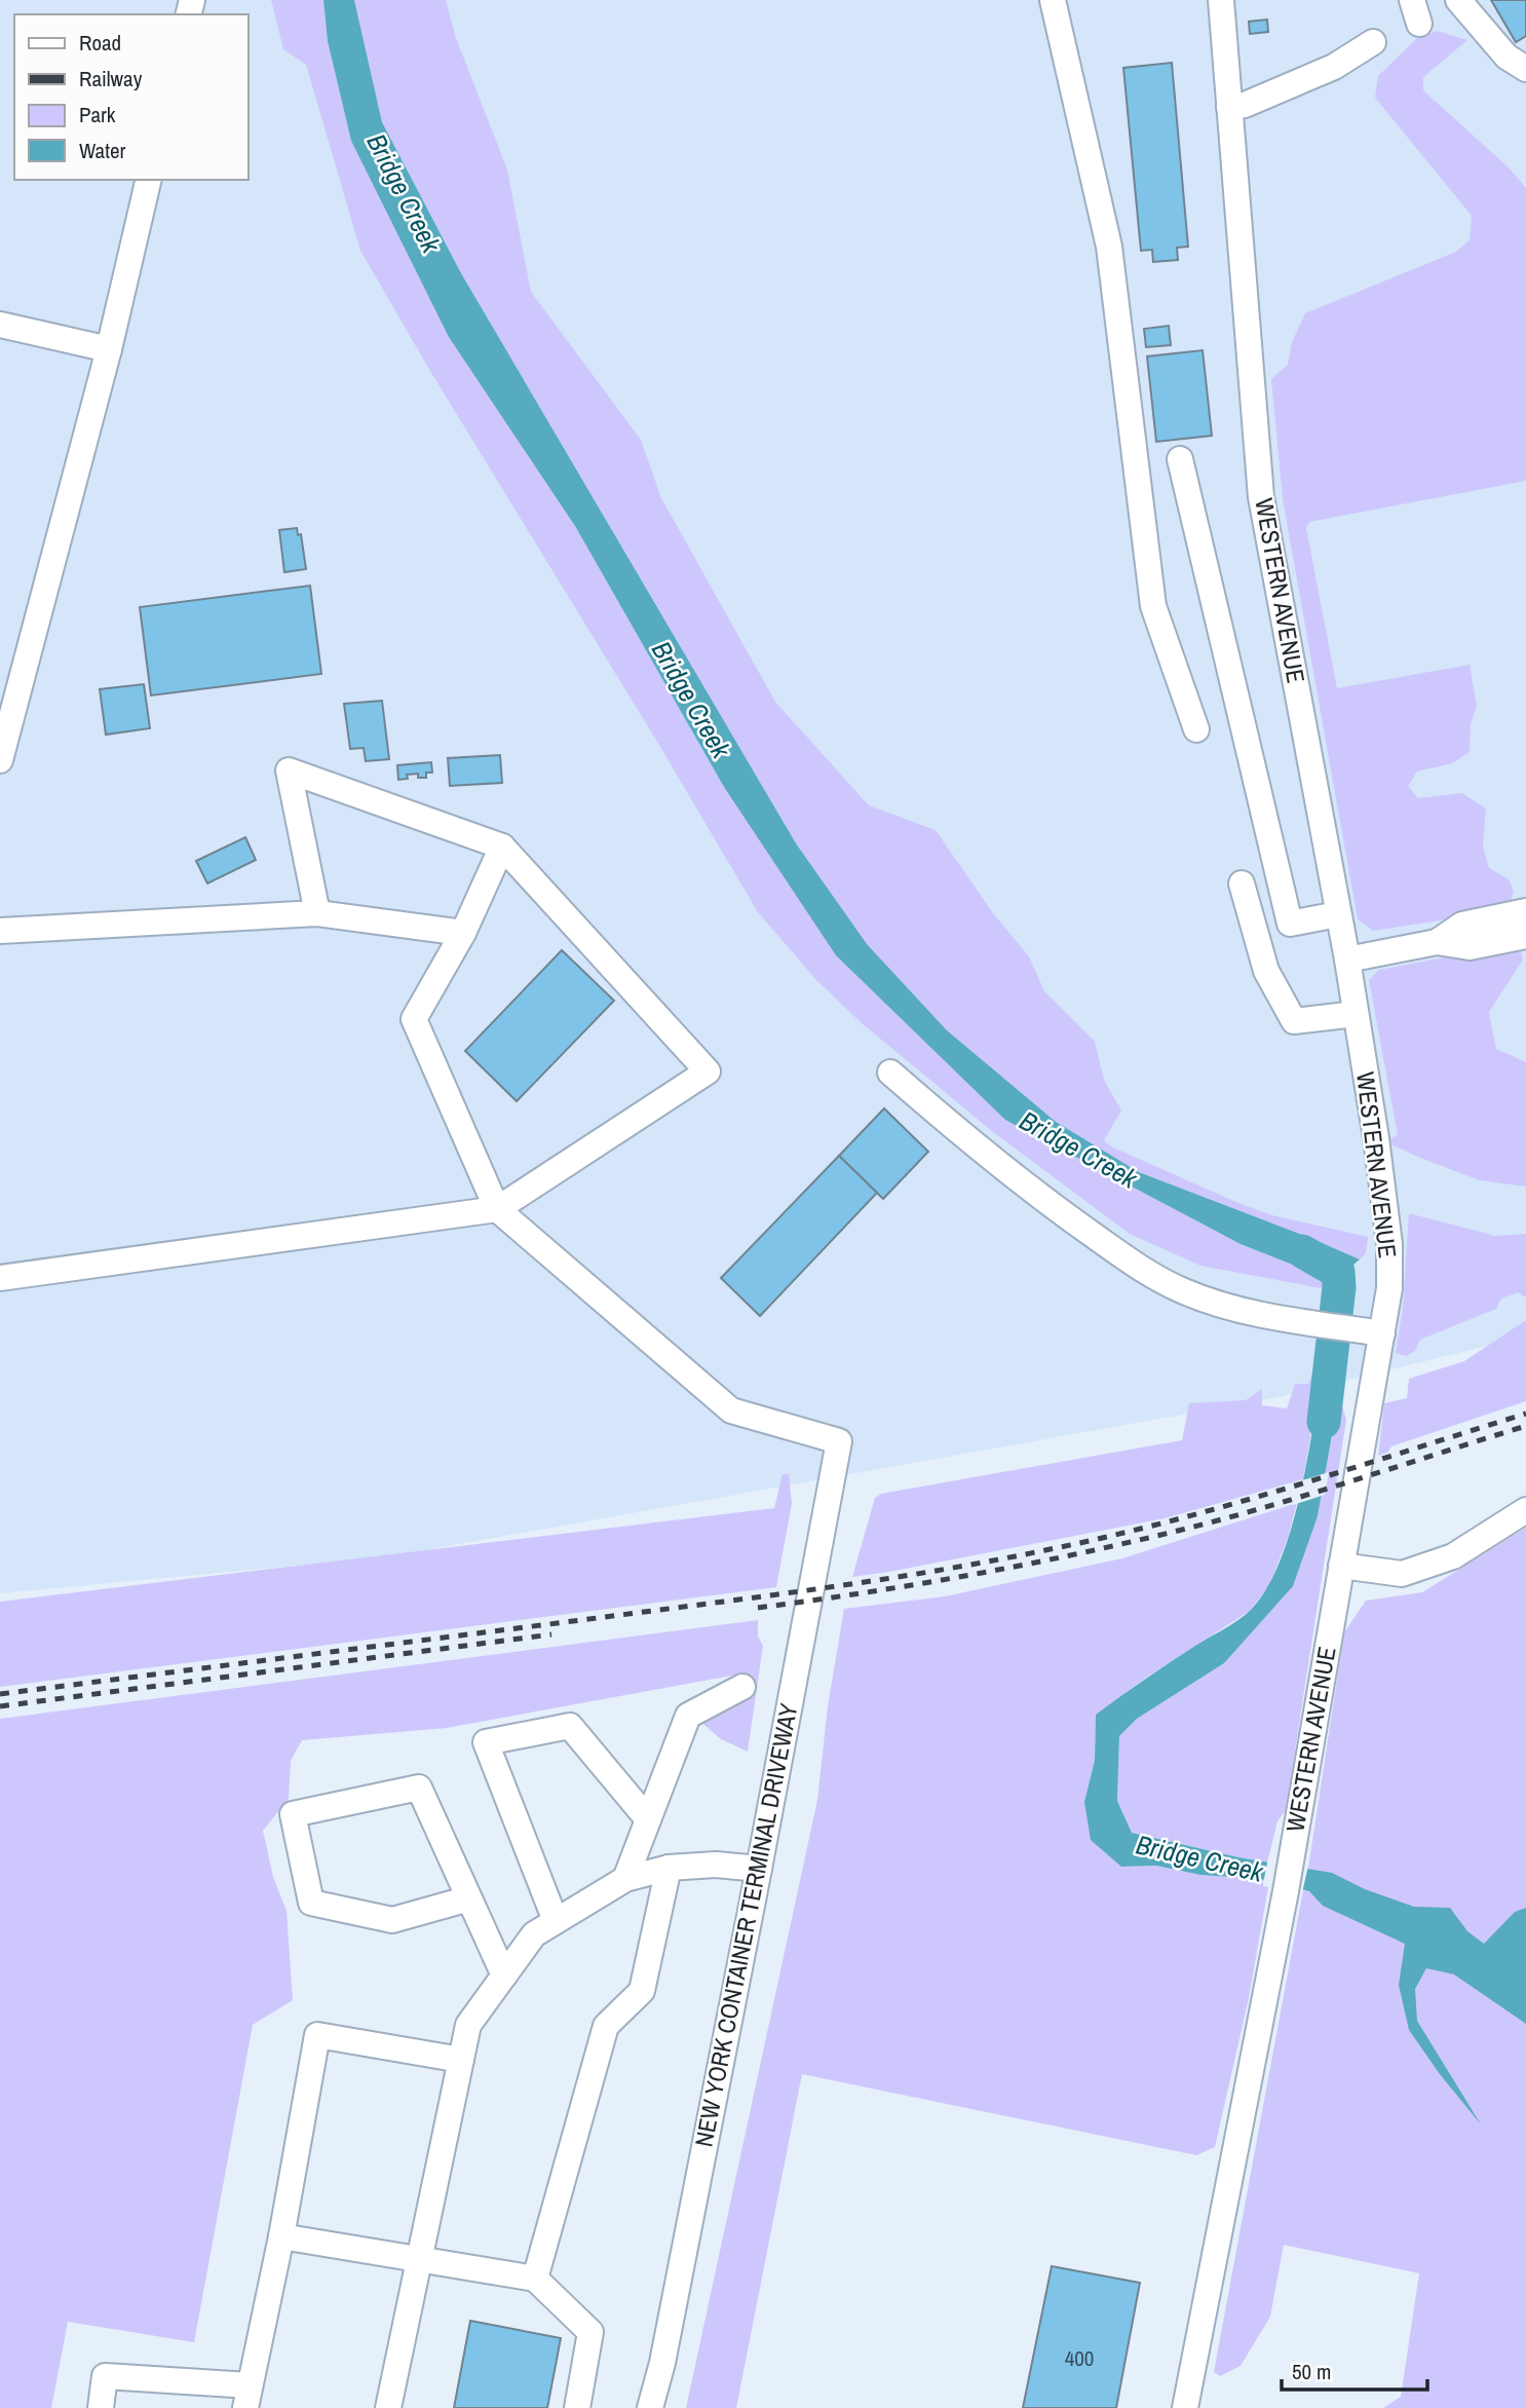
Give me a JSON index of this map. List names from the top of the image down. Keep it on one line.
{"streets":{"street":["WESTERN AVENUE","NEW YORK CONTAINER TERMINAL DRIVEWAY"]},"water":["Bridge Creek"],"house_numbers":["400"],"legend":["Road","Railway","Park","Water"],"scale_bar":"50 m"}
